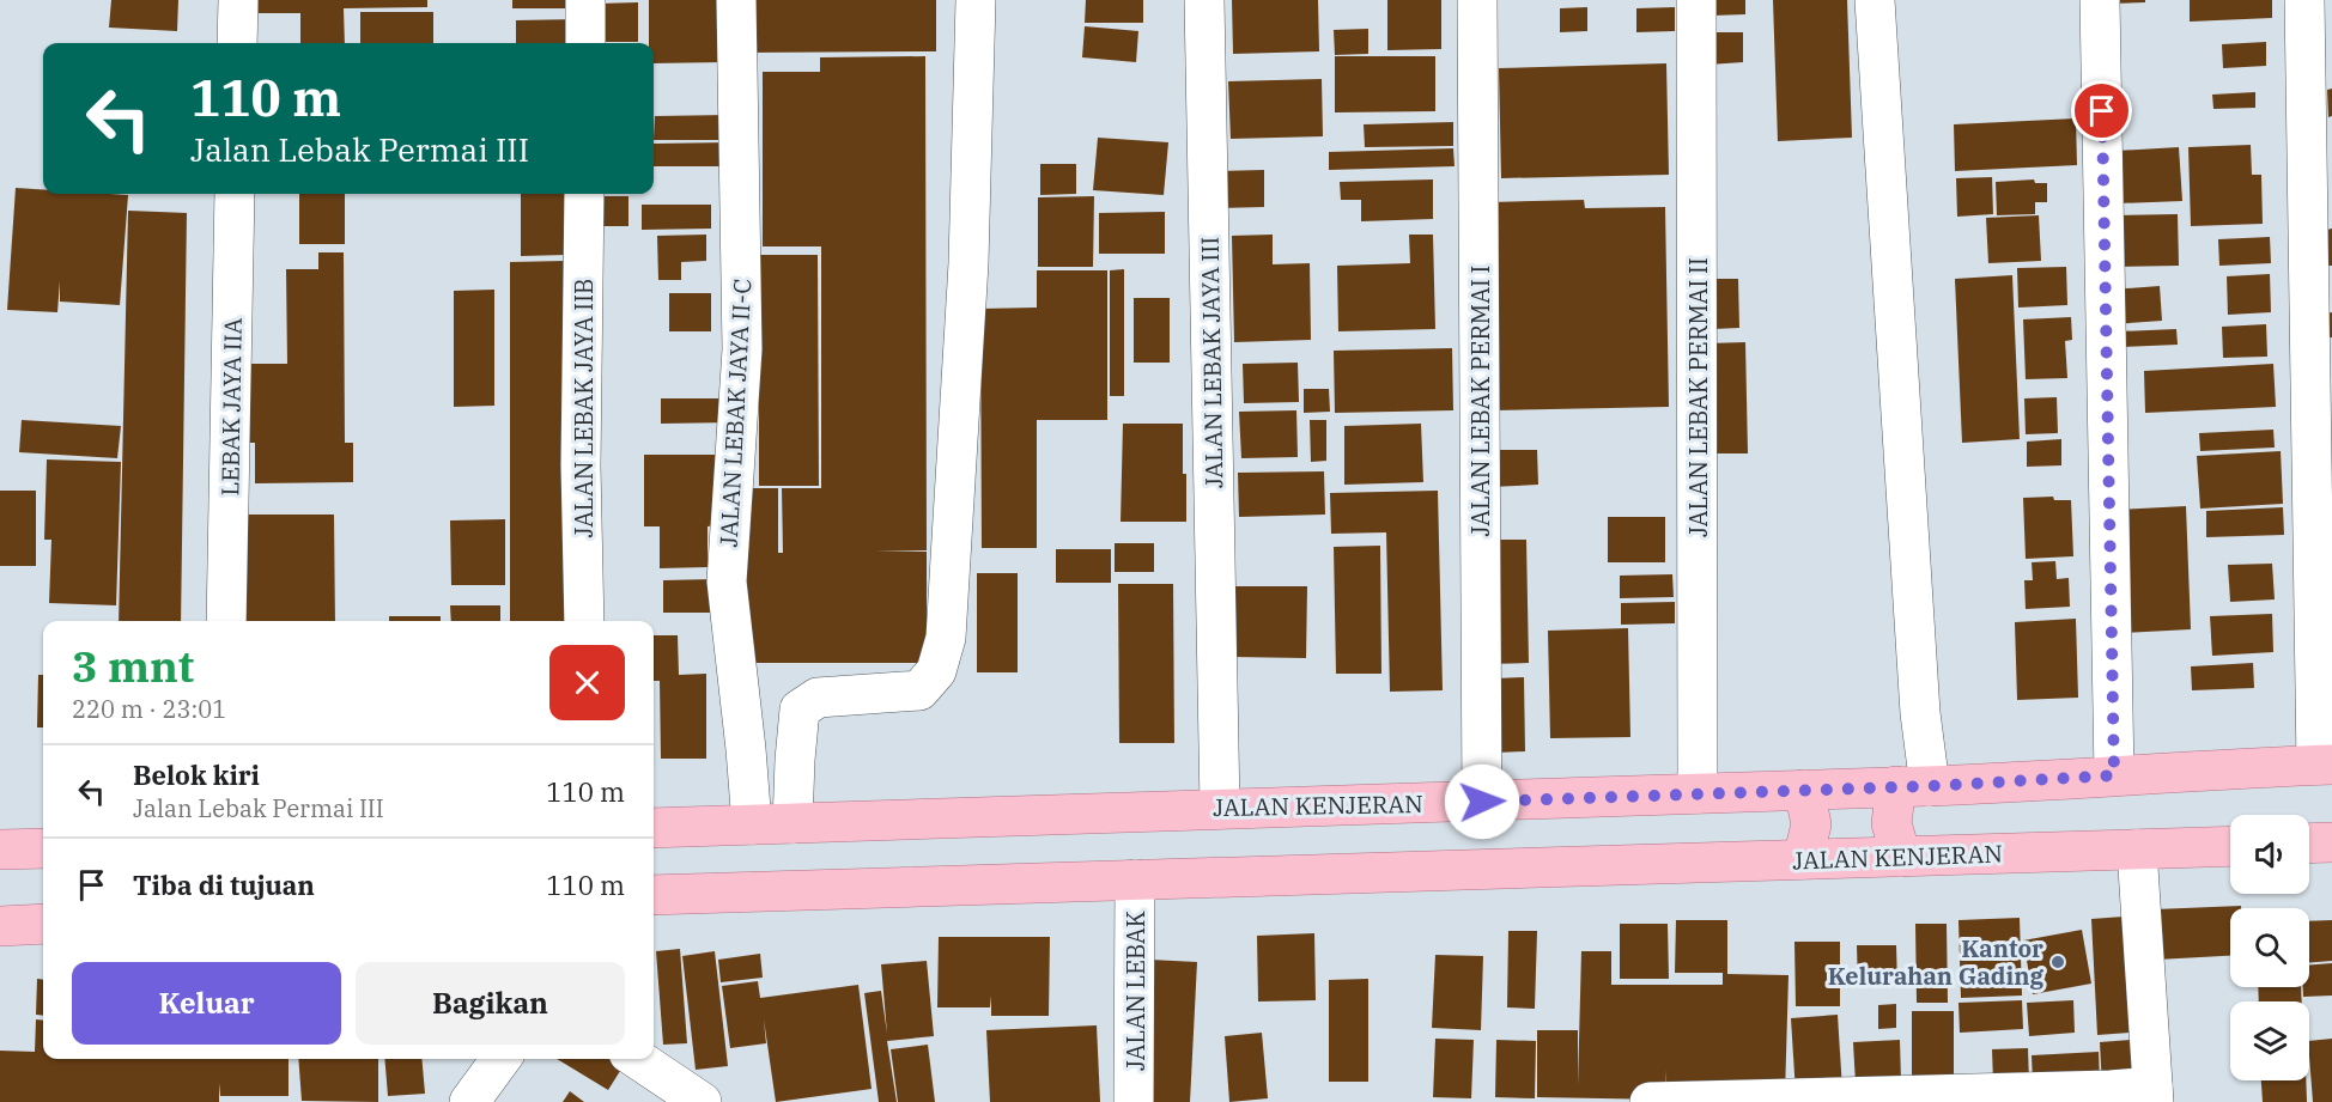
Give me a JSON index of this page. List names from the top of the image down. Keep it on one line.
{"streets":{"main road":["JALAN KENJERAN"],"street":["JALAN LEBAK JAYA III","JALAN LEBAK PERMAI II","JALAN LEBAK PERMAI I","LEBAK JAYA IIA","JALAN LEBAK JAYA IIB","JALAN LEBAK JAYA II-C","JALAN LEBAK"]},"crossings":[["JALAN LEBAK JAYA III","JALAN KENJERAN"],["JALAN LEBAK PERMAI II","JALAN KENJERAN"],["JALAN LEBAK PERMAI I","JALAN KENJERAN"],["JALAN LEBAK JAYA II-C","JALAN KENJERAN"],["JALAN KENJERAN","JALAN LEBAK"]],"places":["Kantor Kelurahan Gading"],"page":{"turn":["110 m","Jalan Lebak Permai III"],"heading":["3 mnt","220 m · 23:01"],"list":[{"name":"Belok kiri","note":"Jalan Lebak Permai III","value":"110 m"},{"name":"Tiba di tujuan","value":"110 m"}],"buttons":["Keluar","Bagikan"]}}
